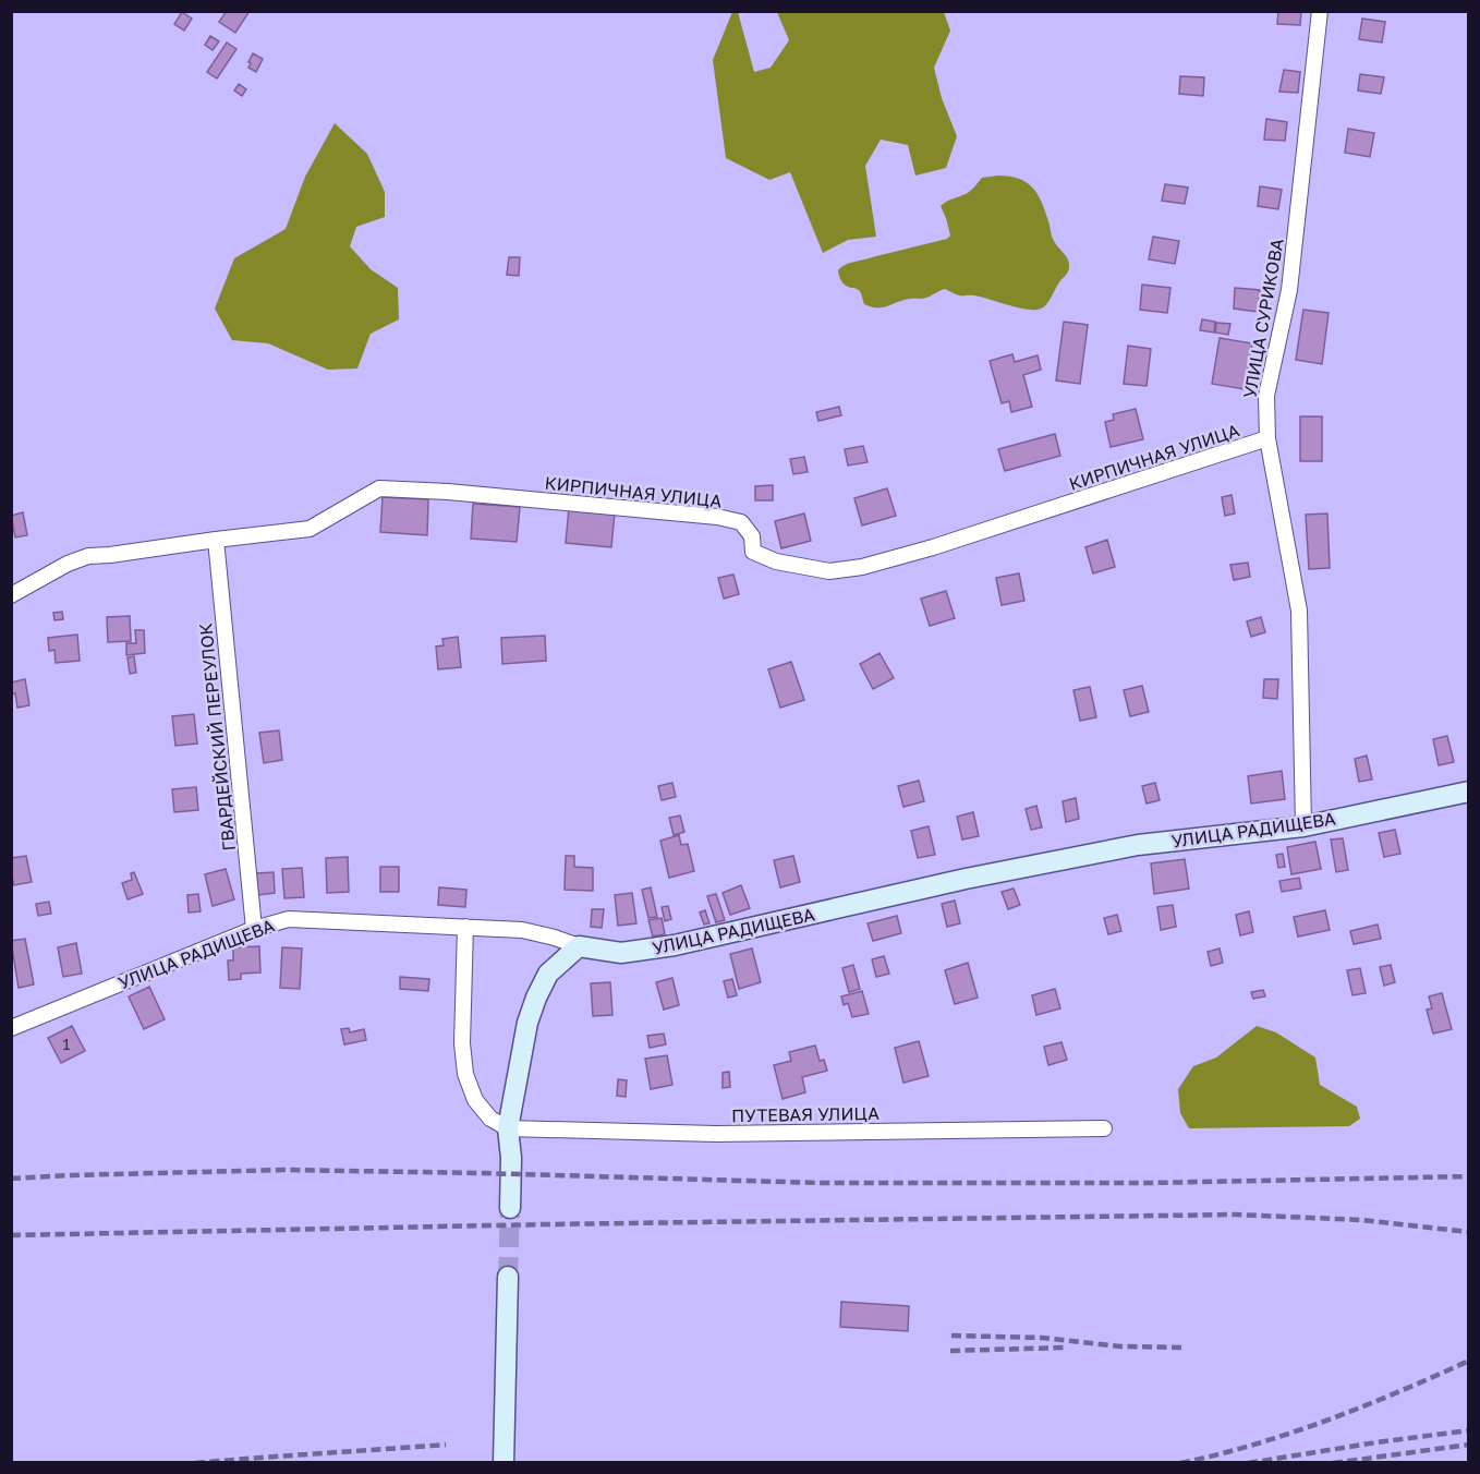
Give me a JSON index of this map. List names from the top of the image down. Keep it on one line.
{"streets":{"street":["УЛИЦА СУРИКОВА","КИРПИЧНАЯ УЛИЦА","ГВАРДЕЙСКИЙ ПЕРЕУЛОК","УЛИЦА РАДИЩЕВА","ПУТЕВАЯ УЛИЦА"]},"crossings":[["УЛИЦА СУРИКОВА","КИРПИЧНАЯ УЛИЦА"],["УЛИЦА СУРИКОВА","УЛИЦА РАДИЩЕВА"],["КИРПИЧНАЯ УЛИЦА","ГВАРДЕЙСКИЙ ПЕРЕУЛОК"],["ГВАРДЕЙСКИЙ ПЕРЕУЛОК","УЛИЦА РАДИЩЕВА"]],"house_numbers":["1"]}
